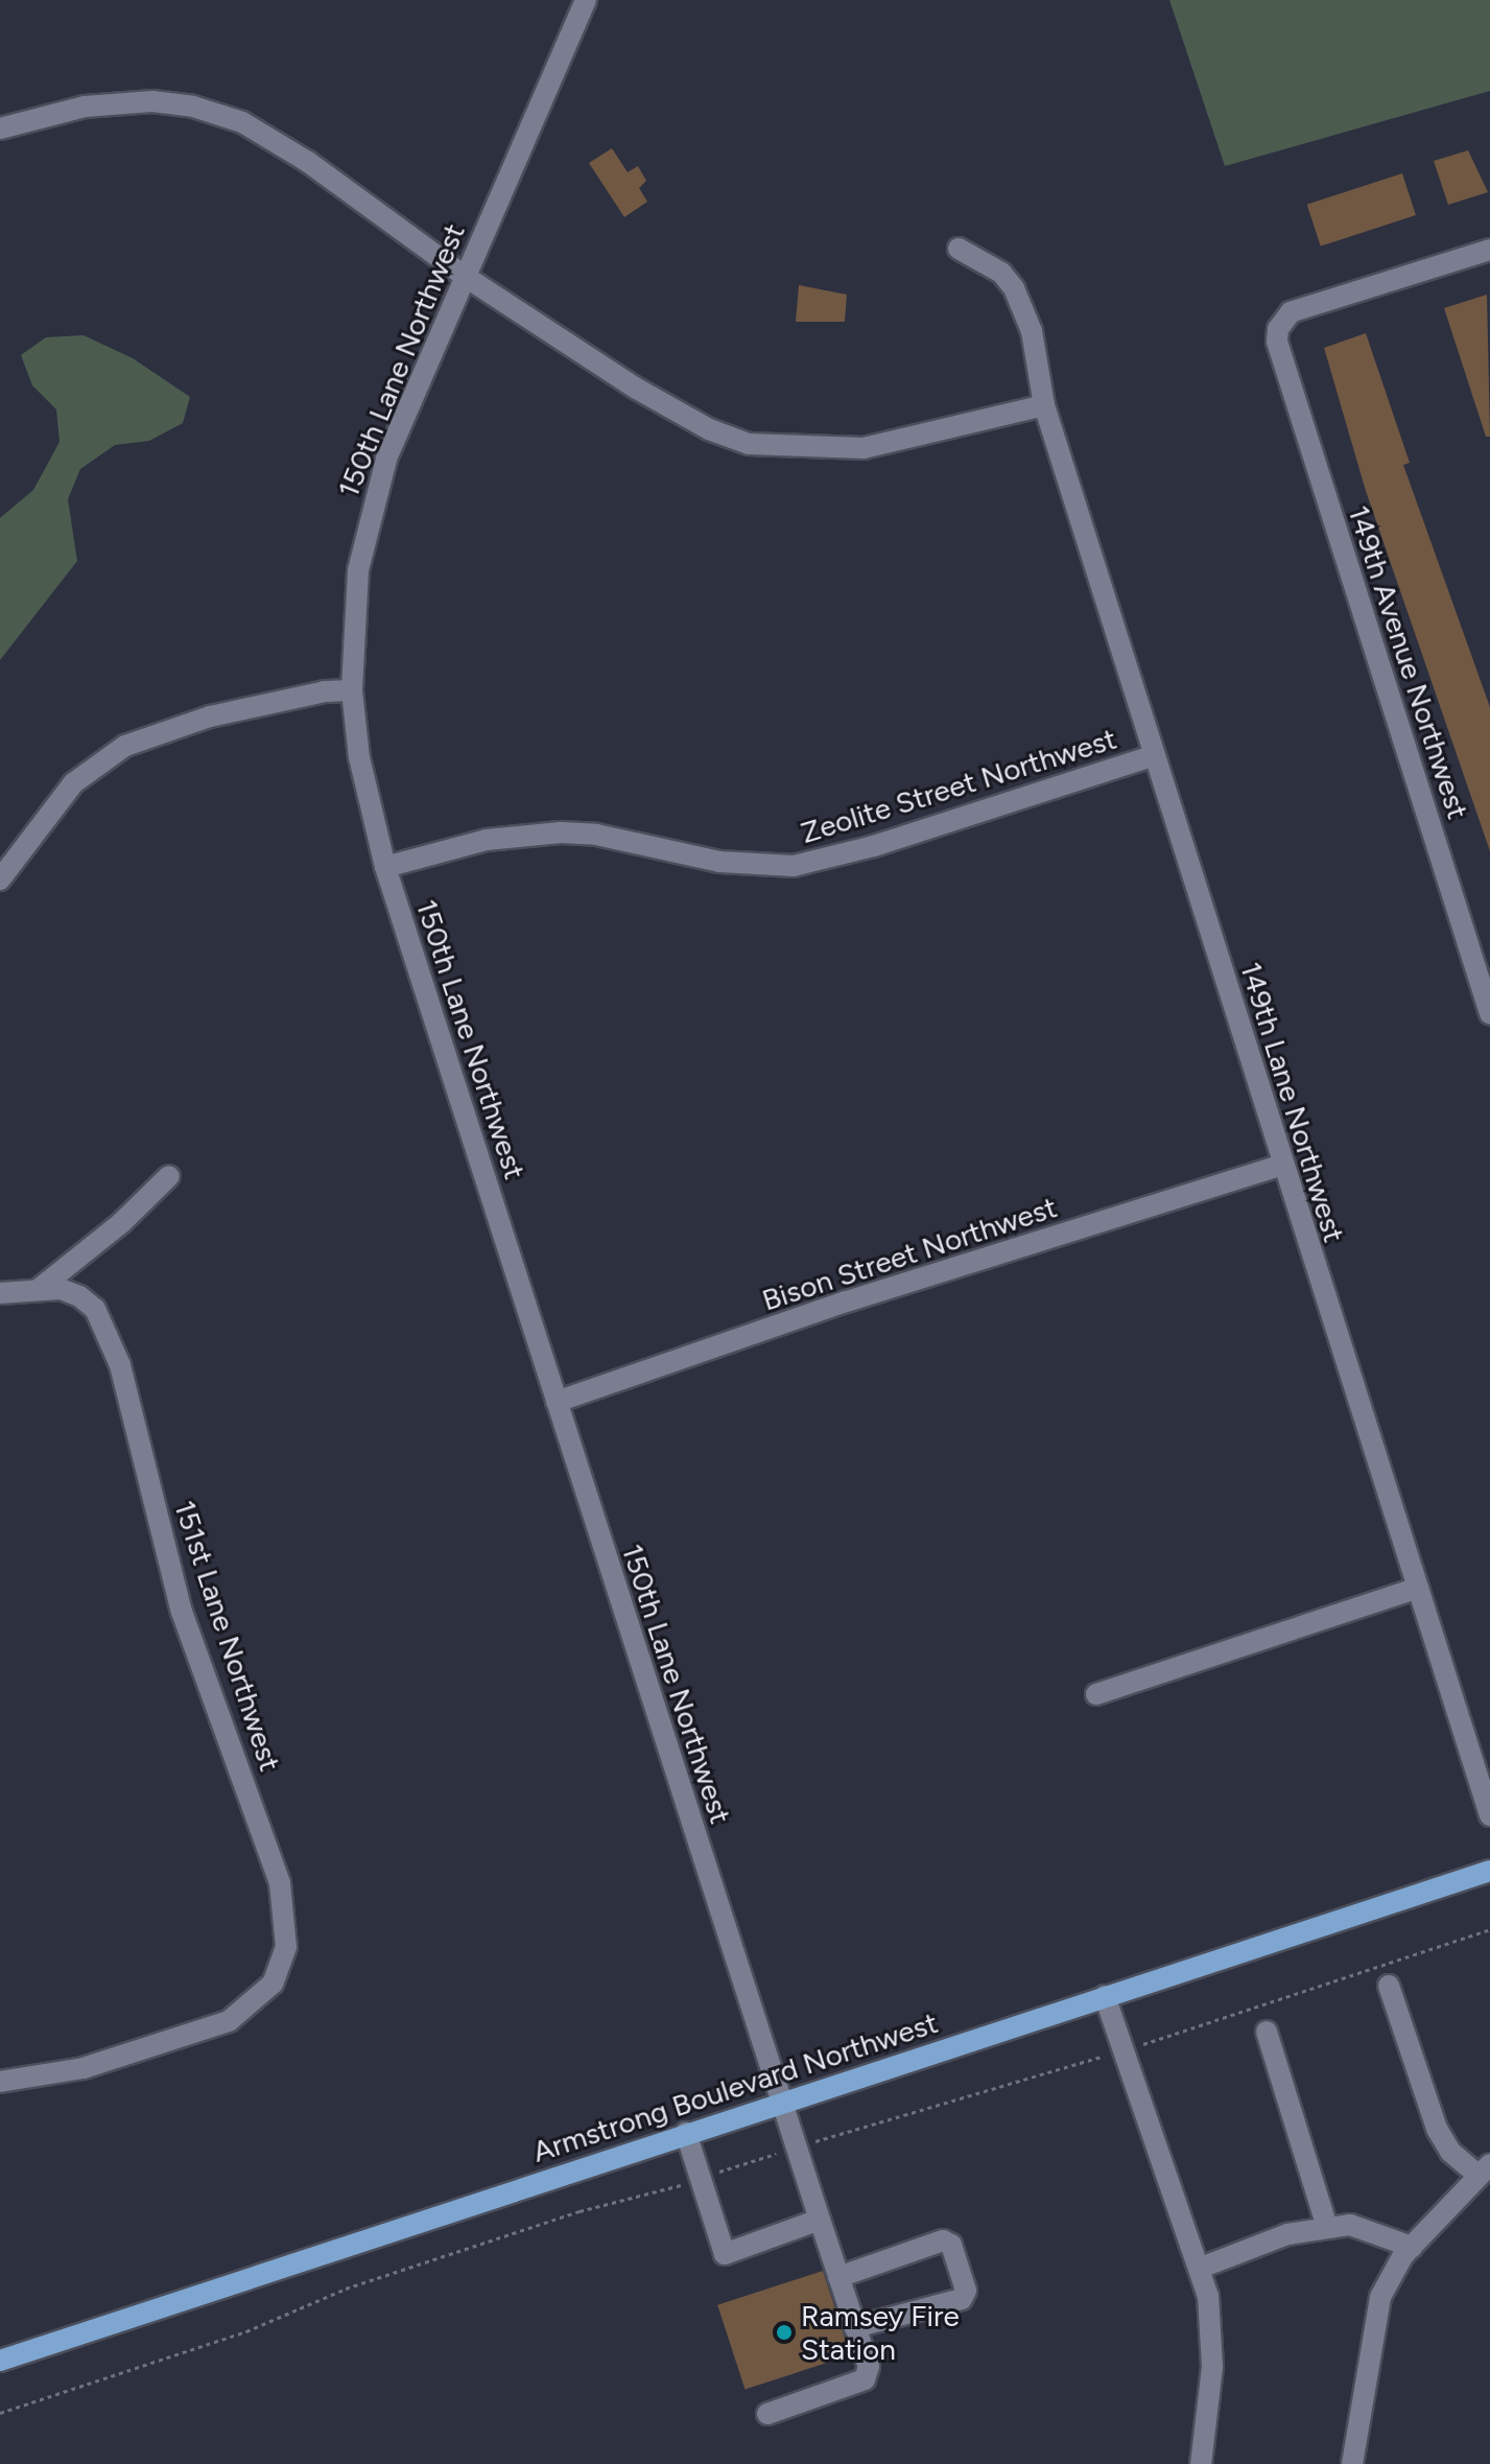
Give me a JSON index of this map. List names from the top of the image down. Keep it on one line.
{"streets":{"main road":["Armstrong Boulevard Northwest"],"street":["150th Lane Northwest","149th Avenue Northwest","Zeolite Street Northwest","149th Lane Northwest","Bison Street Northwest","151st Lane Northwest"]},"crossings":[["150th Lane Northwest","Zeolite Street Northwest"],["150th Lane Northwest","Bison Street Northwest"],["150th Lane Northwest","Armstrong Boulevard Northwest"],["Zeolite Street Northwest","149th Lane Northwest"],["149th Lane Northwest","Bison Street Northwest"]],"places":["Ramsey Fire Station"]}
